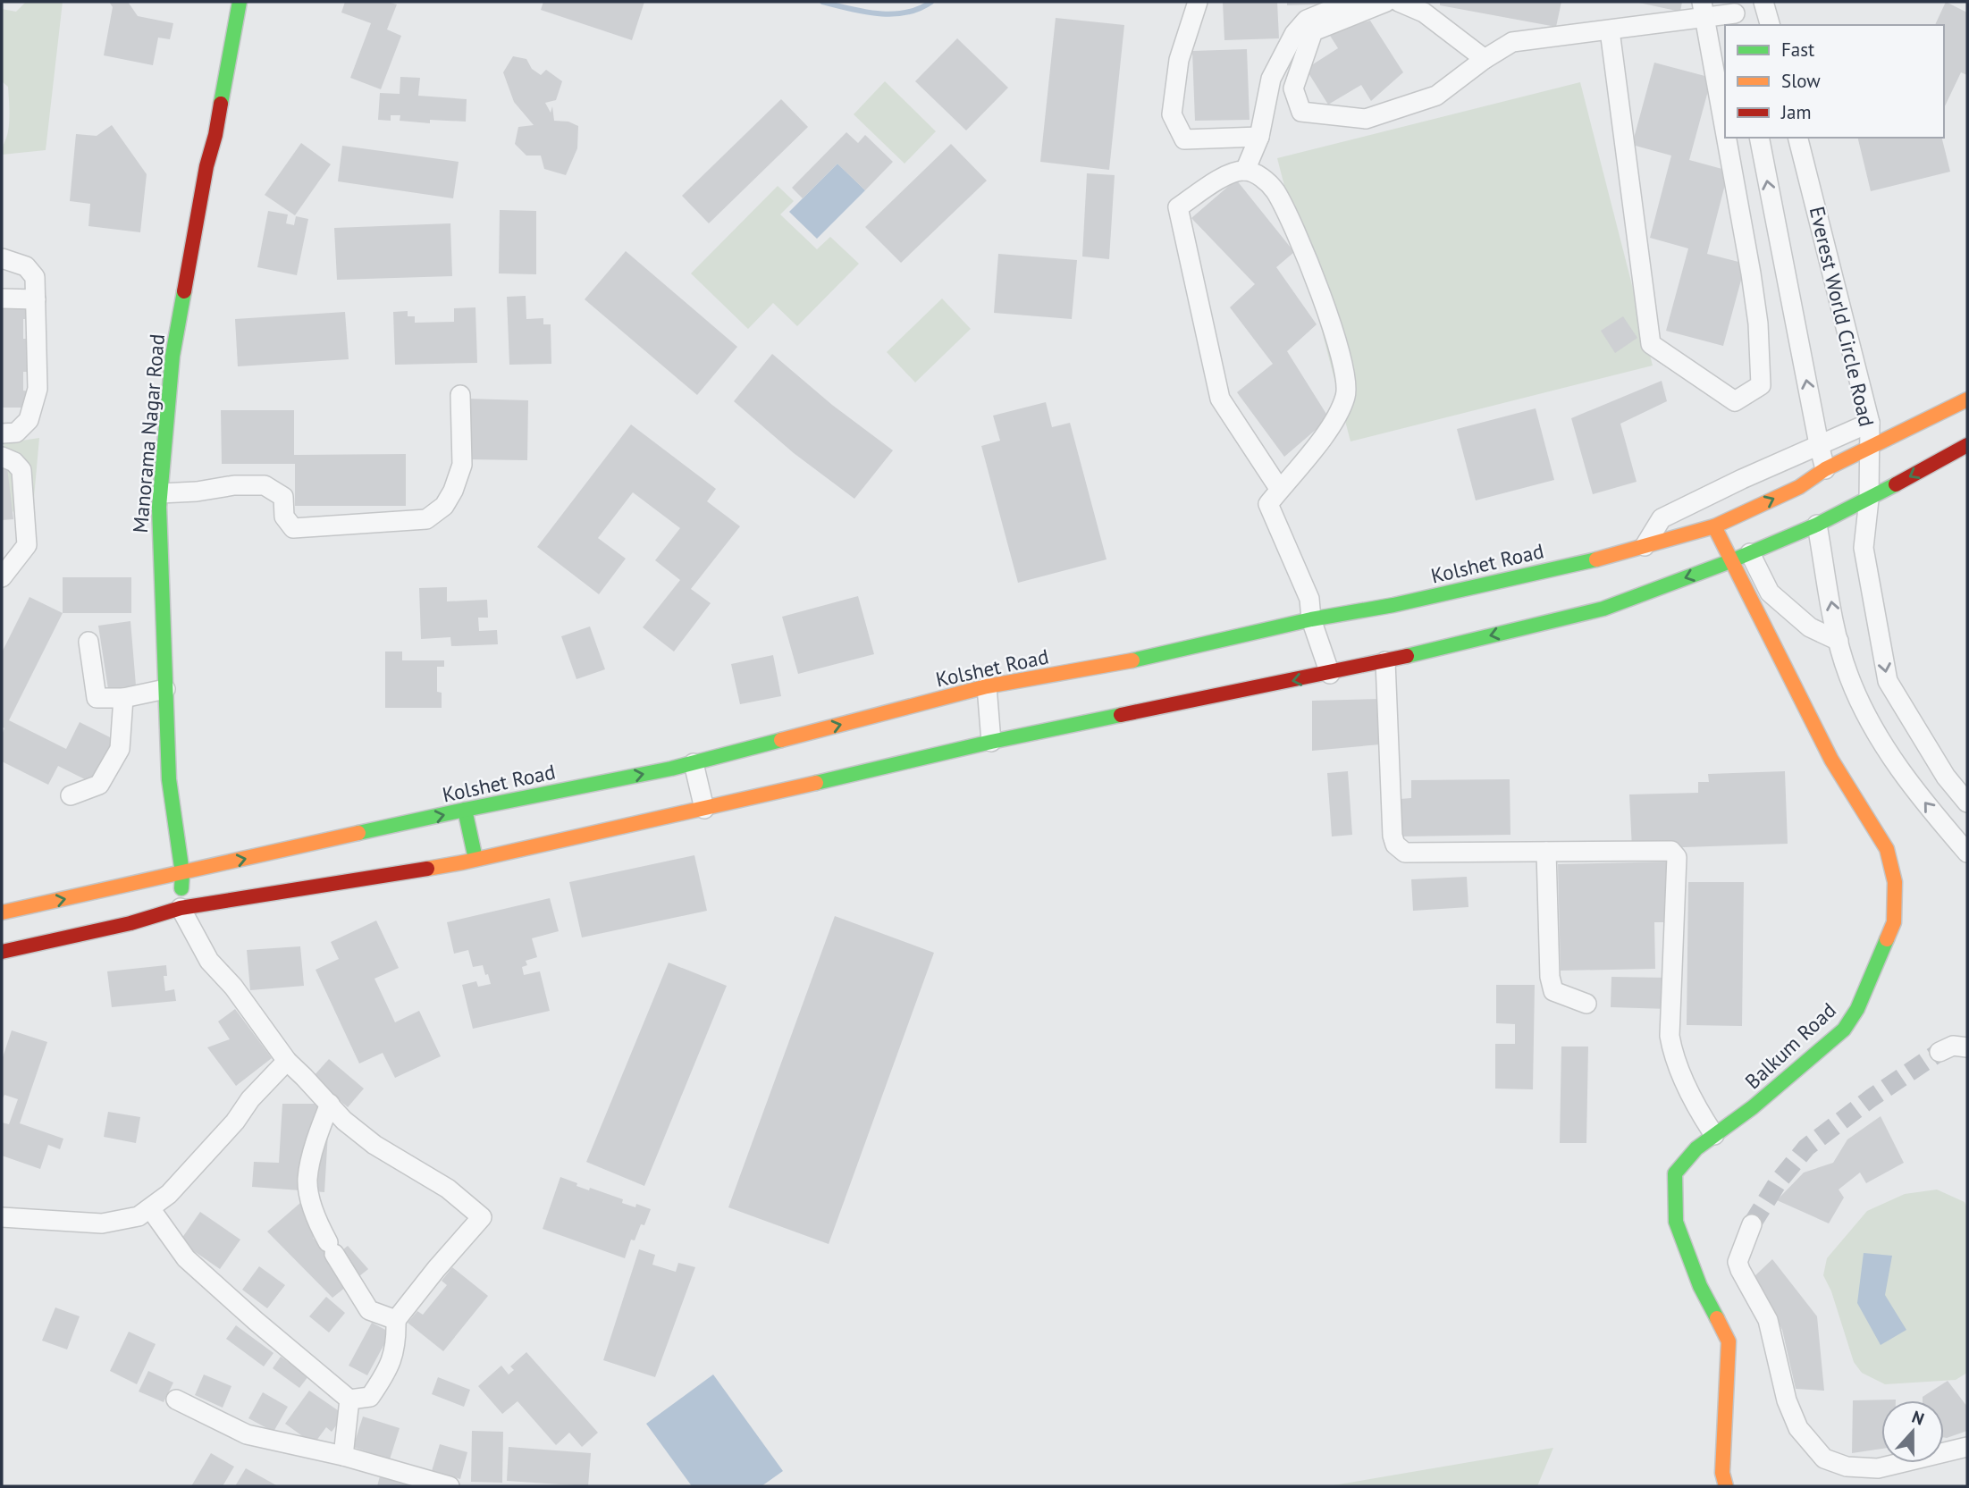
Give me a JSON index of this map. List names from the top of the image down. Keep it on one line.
{"streets":{"street":["Everest World Circle Road","Manorama Nagar Road","Kolshet Road","Balkum Road"]},"crossings":[["Everest World Circle Road","Kolshet Road"],["Manorama Nagar Road","Kolshet Road"],["Kolshet Road","Balkum Road"]],"legend":["Fast","Slow","Jam"],"north":"top"}
